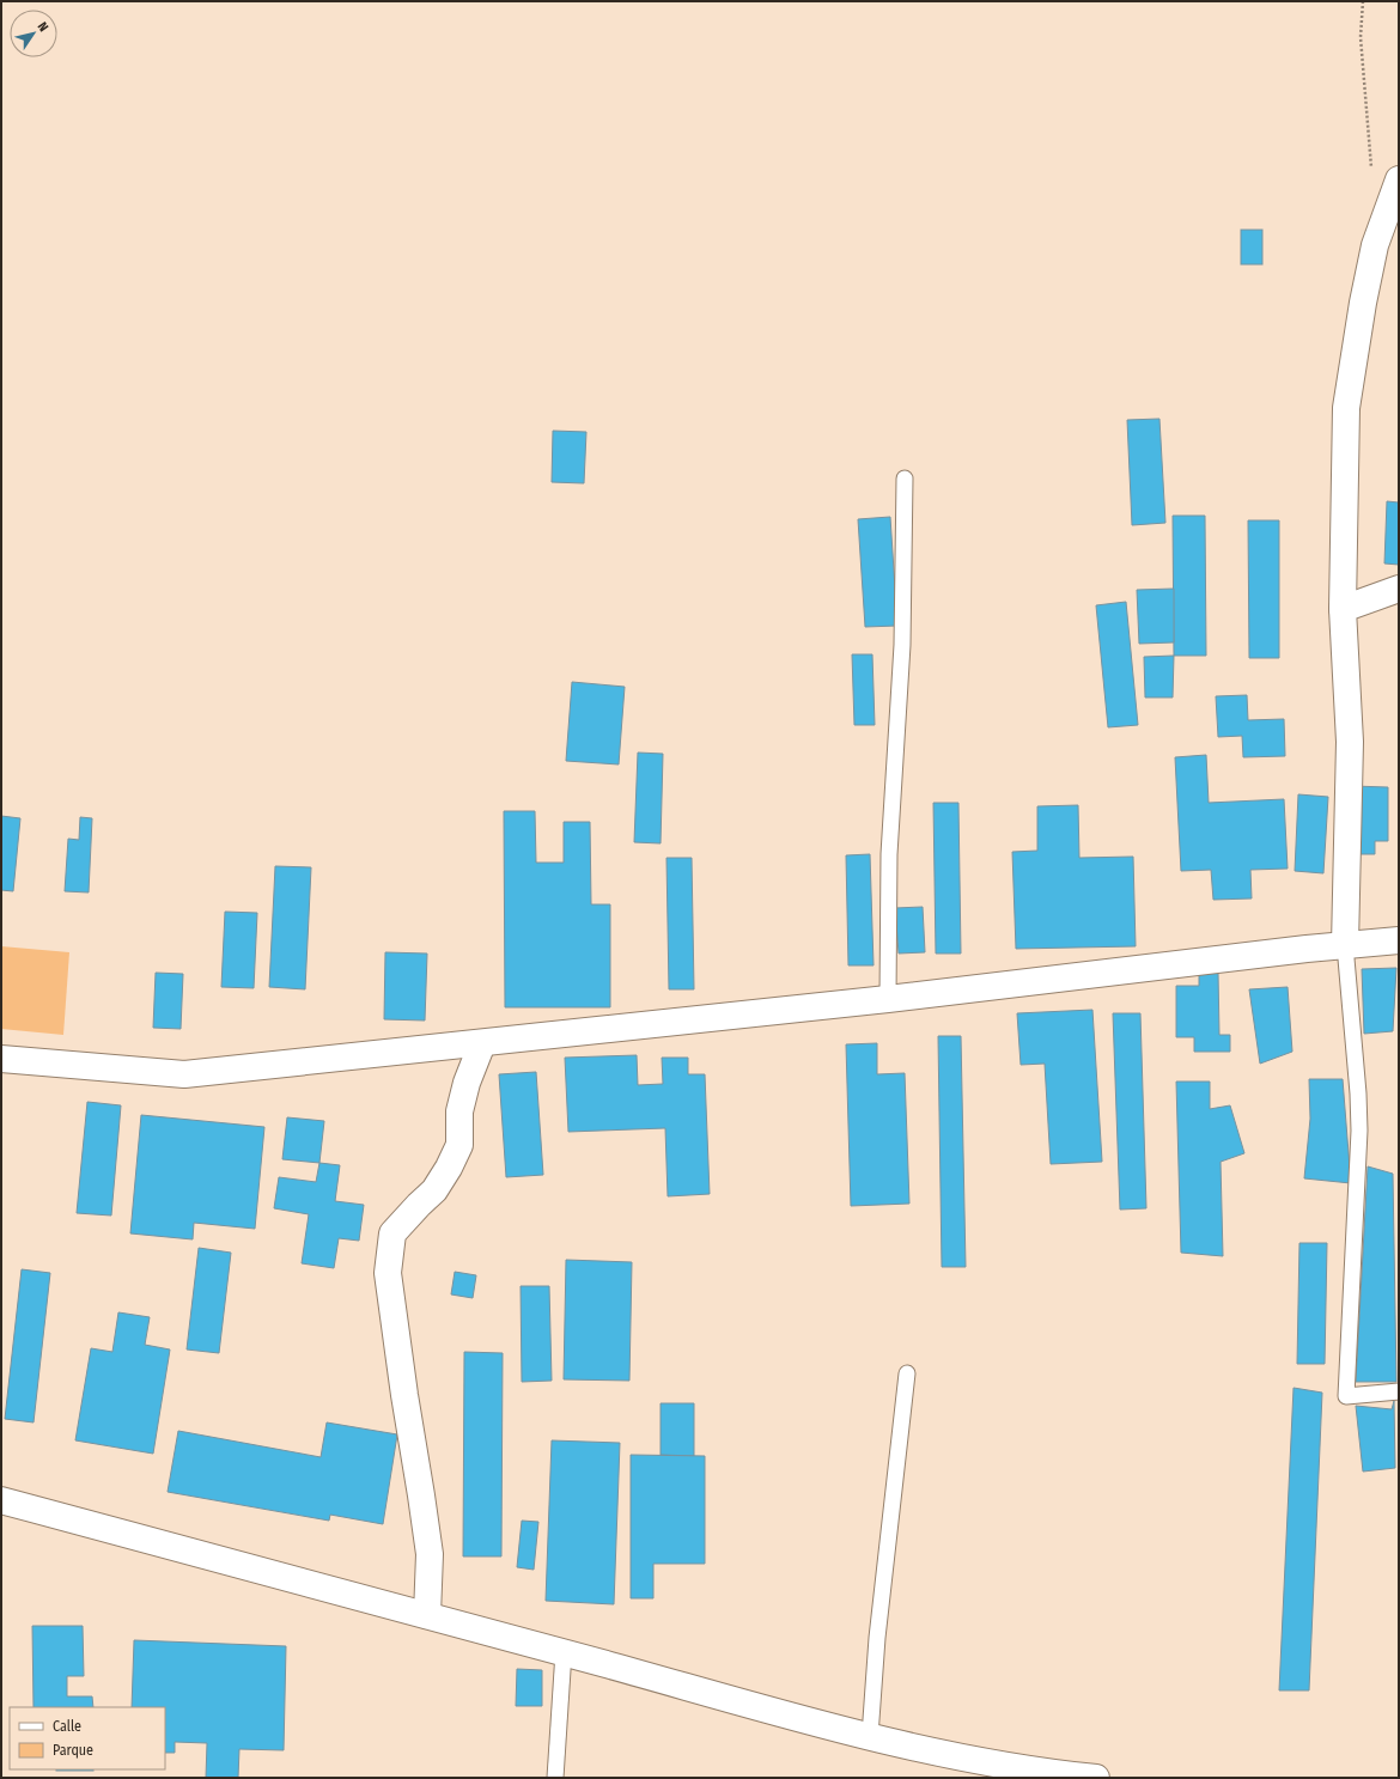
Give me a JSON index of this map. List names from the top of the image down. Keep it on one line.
{"legend":["Calle","Parque"],"north":"top right"}
